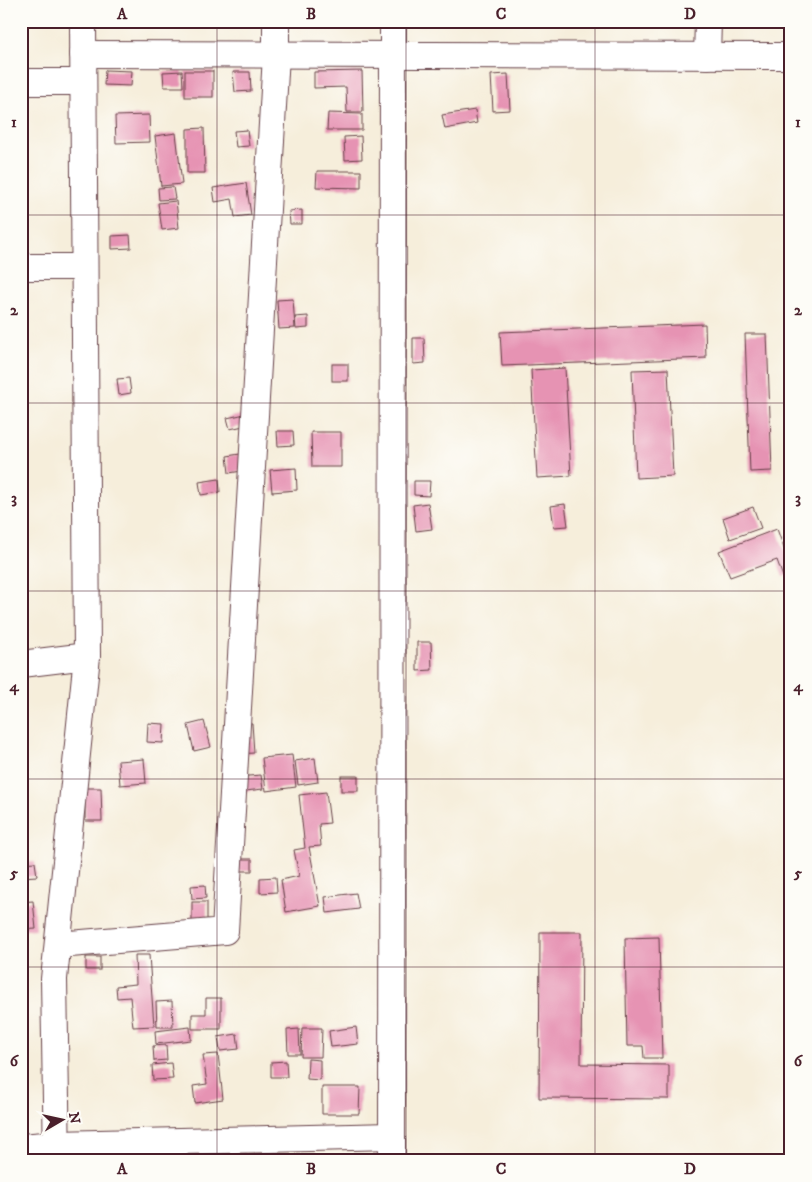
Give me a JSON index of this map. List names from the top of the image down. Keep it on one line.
{"north":"right","grid":{"columns":["A","B","C","D"],"rows":["1","2","3","4","5","6"]}}
